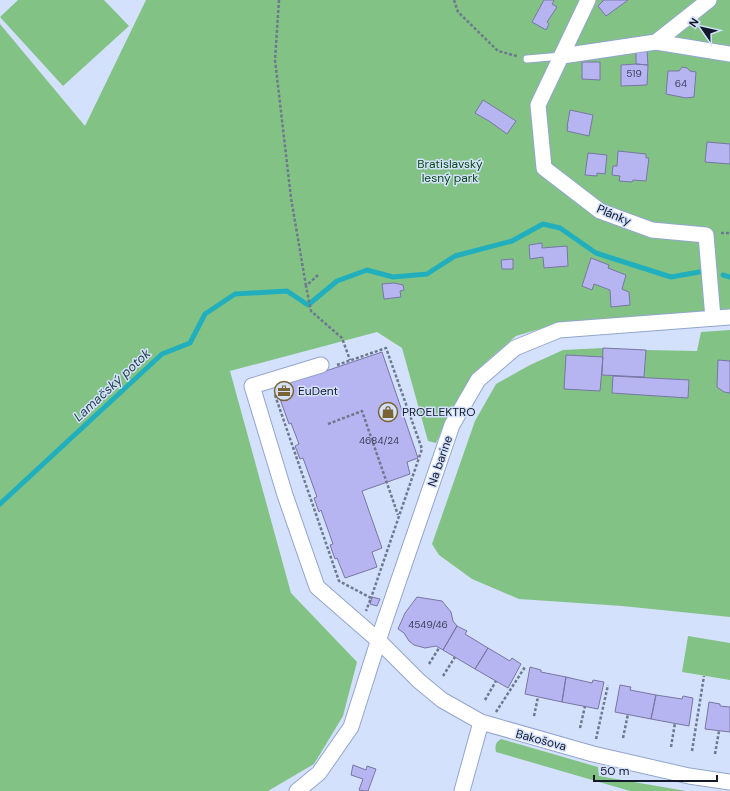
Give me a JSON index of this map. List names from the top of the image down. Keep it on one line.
{"streets":{"street":["Plánky","Na barine","Bakošova"]},"crossings":[["Plánky","Na barine"],["Na barine","Bakošova"]],"water":["Lamačský potok"],"parks":["Bratislavský lesný park"],"places":{"office":["EuDent"],"shop":["PROELEKTRO"]},"house_numbers":["519","64","4684/24","4549/46"],"scale_bar":"50 m","north":"top left"}
